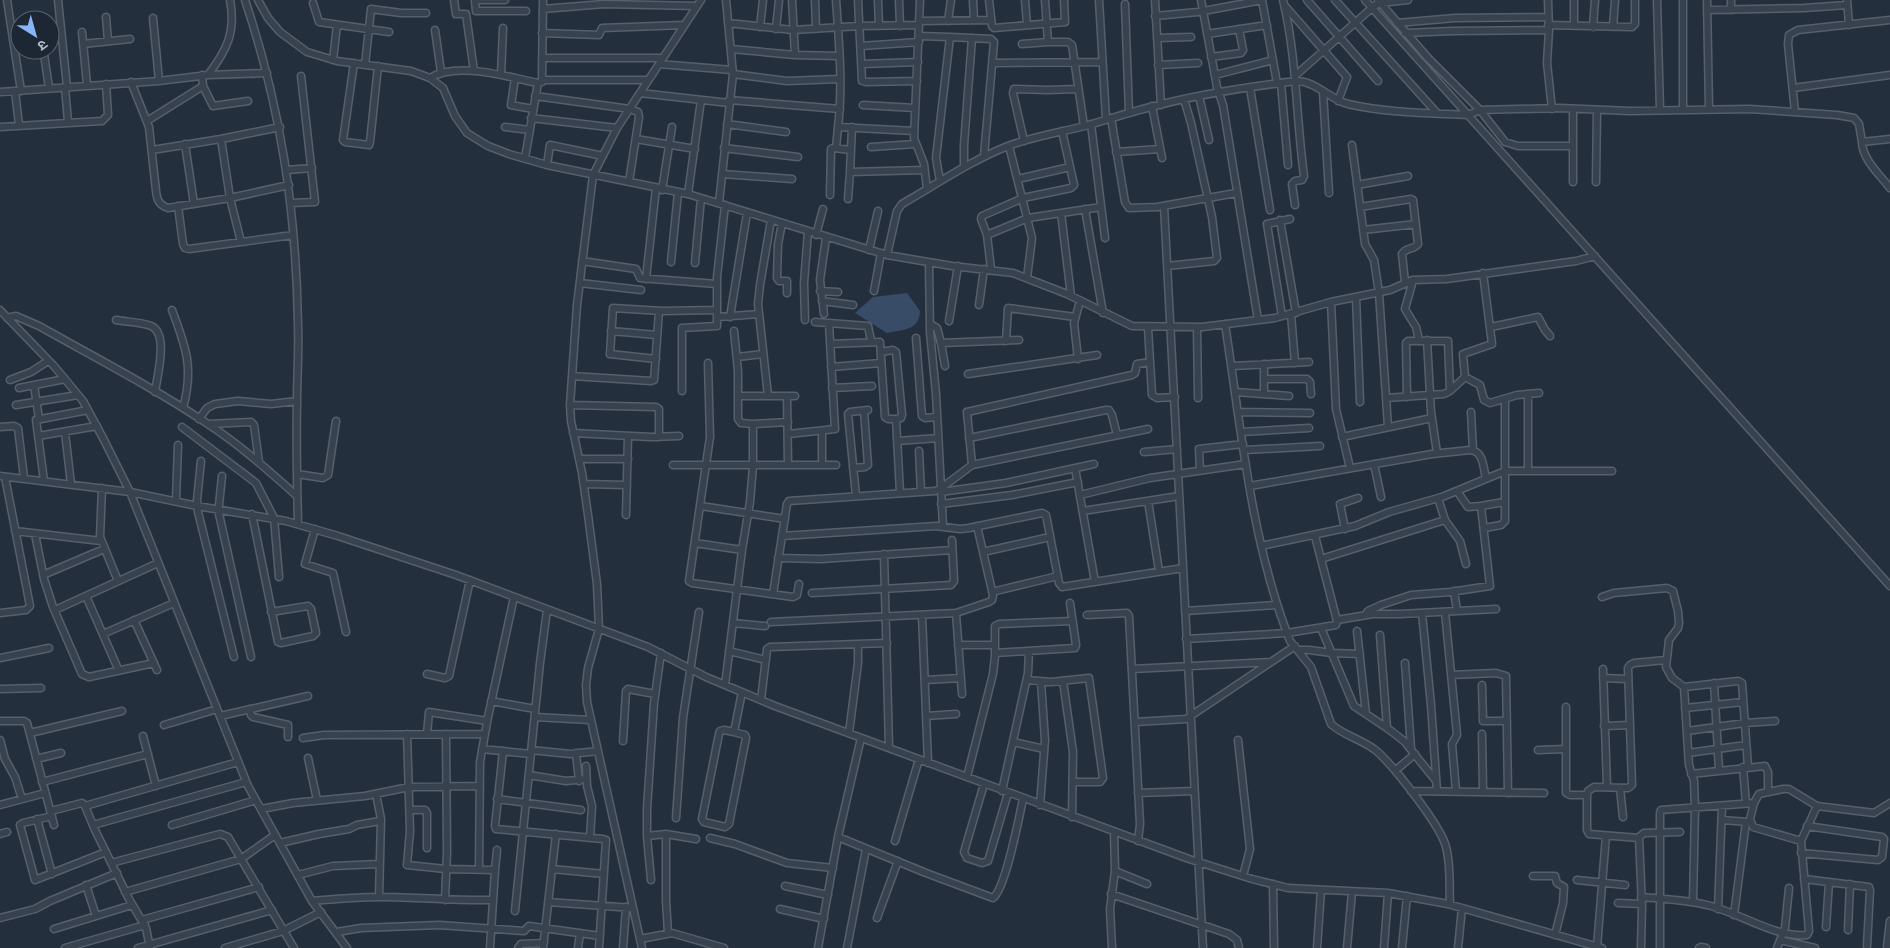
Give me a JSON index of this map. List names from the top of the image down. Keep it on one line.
{"north":"bottom right"}
